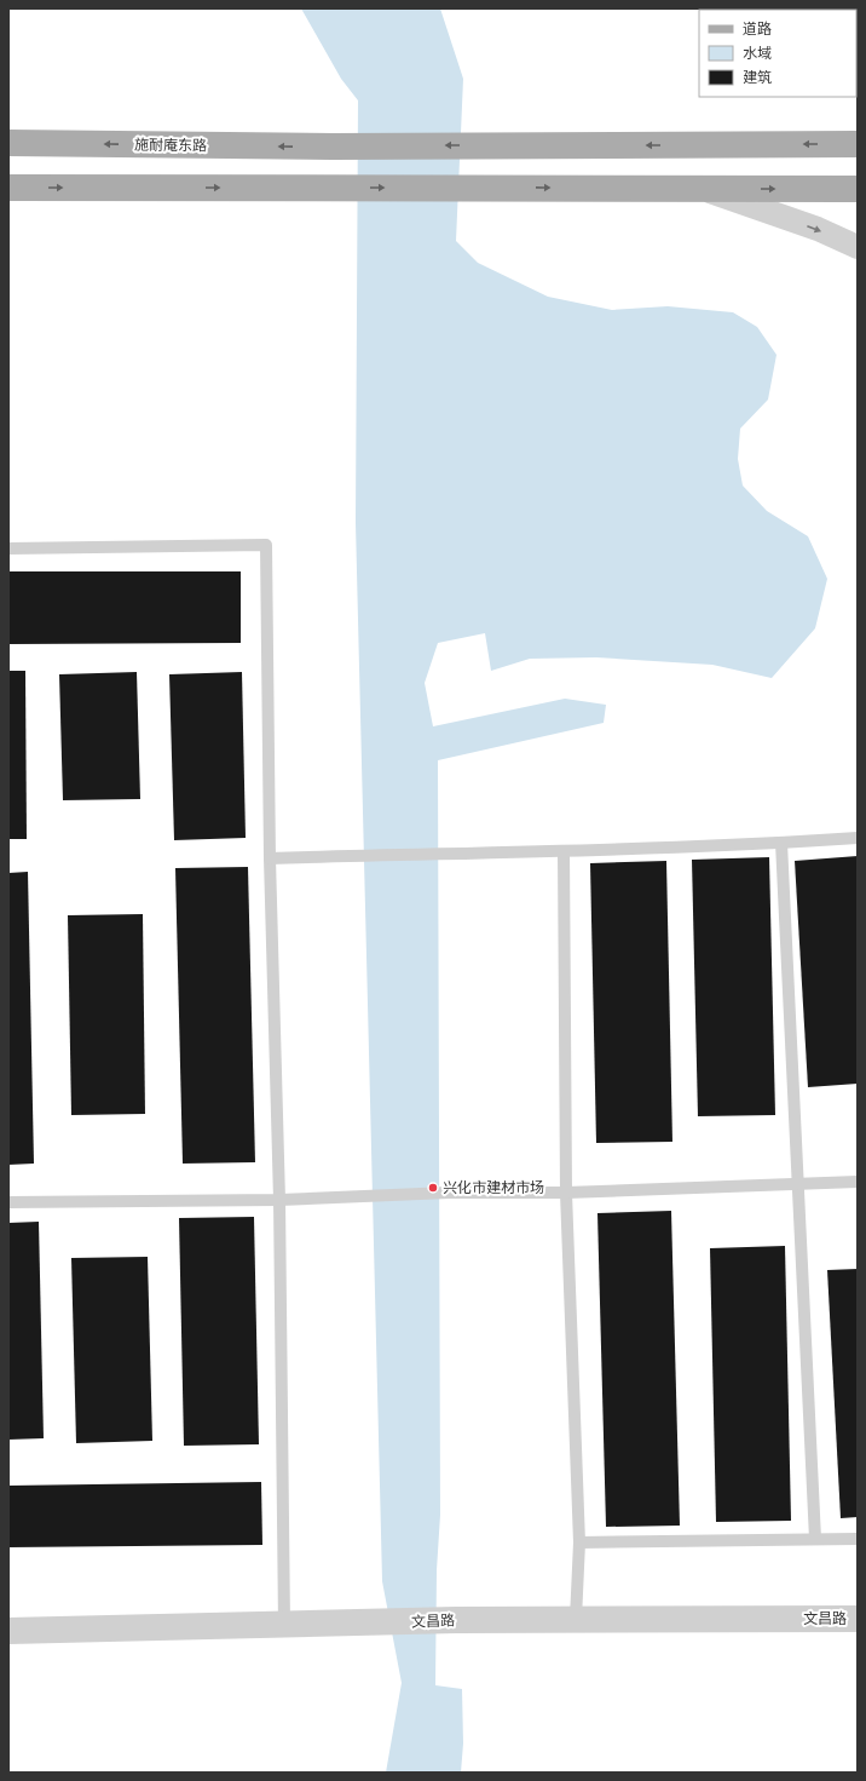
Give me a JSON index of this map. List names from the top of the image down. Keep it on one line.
{"streets":{"main road":["施耐庵东路"],"street":["文昌路"]},"places":["兴化市建材市场"],"legend":["道路","水域","建筑"]}
